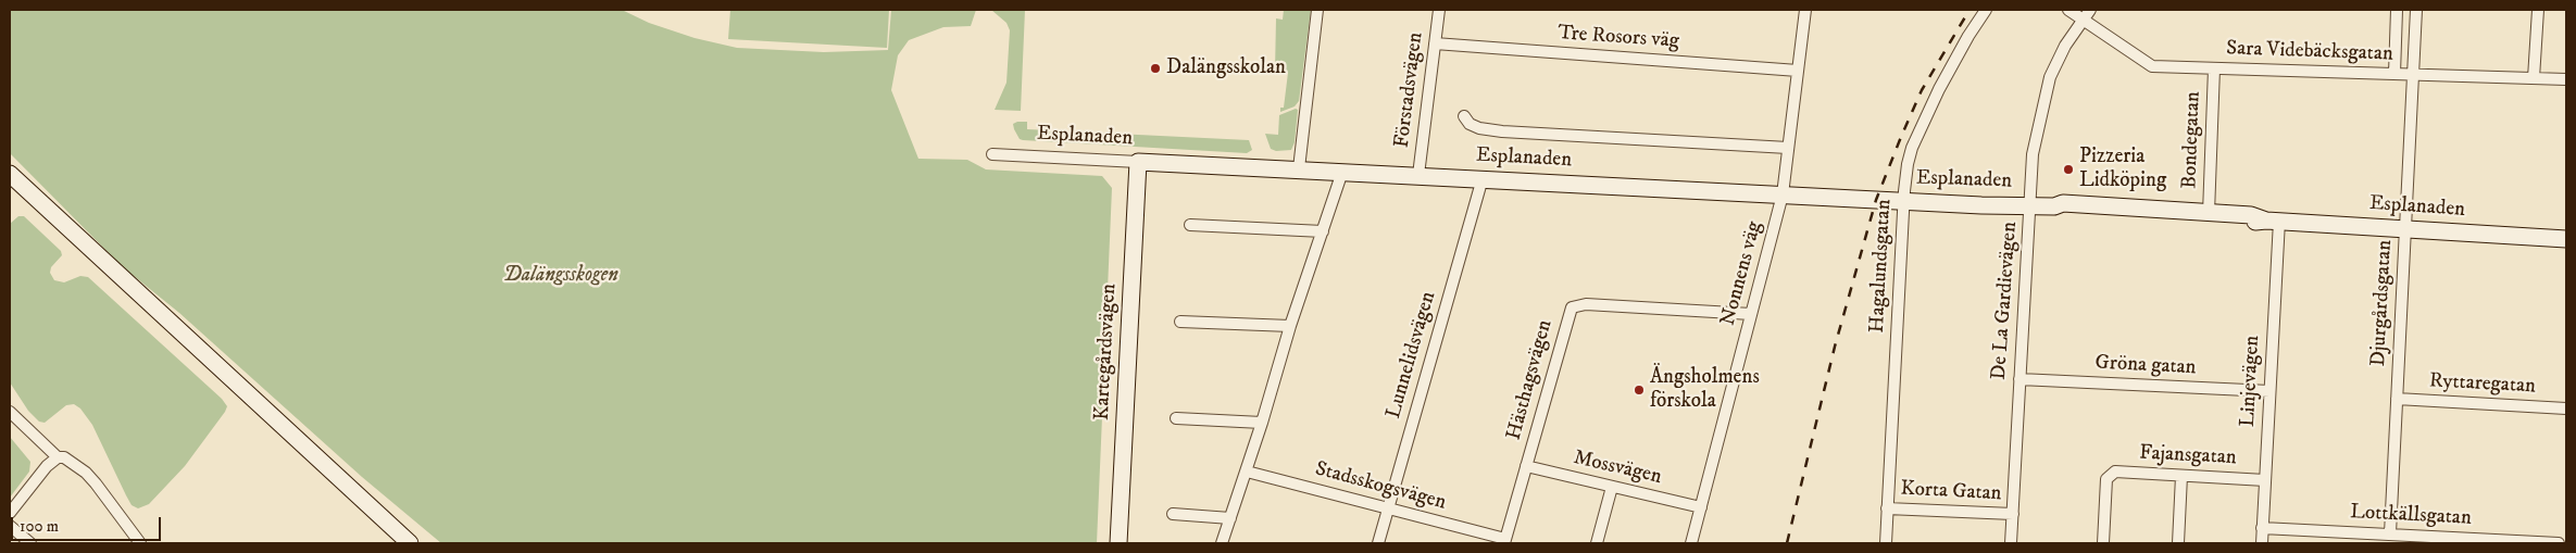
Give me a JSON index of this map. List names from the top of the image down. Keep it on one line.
{"streets":{"street":["Tre Rosors väg","Sara Videbäcksgatan","Förstadsvägen","Esplanaden","Bondegatan","Hagalundsgatan","Nonnens väg","De La Gardievägen","Djurgårdsgatan","Kartegårdsvägen","Lunnelidsvägen","Gröna gatan","Hästhagsvägen","Linjevägen","Ryttaregatan","Fajansgatan","Mossvägen","Stadsskogsvägen","Korta Gatan","Lottkällsgatan"]},"crossings":[["Tre Rosors väg","Förstadsvägen"],["Tre Rosors väg","Nonnens väg"],["Sara Videbäcksgatan","Bondegatan"],["Sara Videbäcksgatan","De La Gardievägen"],["Sara Videbäcksgatan","Djurgårdsgatan"],["Förstadsvägen","Esplanaden"],["Esplanaden","Bondegatan"],["Esplanaden","Hagalundsgatan"],["Esplanaden","Nonnens väg"],["Esplanaden","De La Gardievägen"],["Esplanaden","Djurgårdsgatan"],["Esplanaden","Kartegårdsvägen"],["Esplanaden","Lunnelidsvägen"],["Esplanaden","Linjevägen"],["Hagalundsgatan","Korta Gatan"],["Nonnens väg","Hästhagsvägen"],["Nonnens väg","Mossvägen"],["De La Gardievägen","Gröna gatan"],["De La Gardievägen","Korta Gatan"],["Djurgårdsgatan","Ryttaregatan"],["Djurgårdsgatan","Lottkällsgatan"],["Lunnelidsvägen","Stadsskogsvägen"],["Gröna gatan","Linjevägen"],["Hästhagsvägen","Mossvägen"],["Hästhagsvägen","Stadsskogsvägen"],["Linjevägen","Fajansgatan"],["Linjevägen","Lottkällsgatan"]],"parks":["Dalängsskogen"],"places":["Dalängsskolan","Pizzeria Lidköping","Ängsholmens förskola"],"scale_bar":"100 m"}
